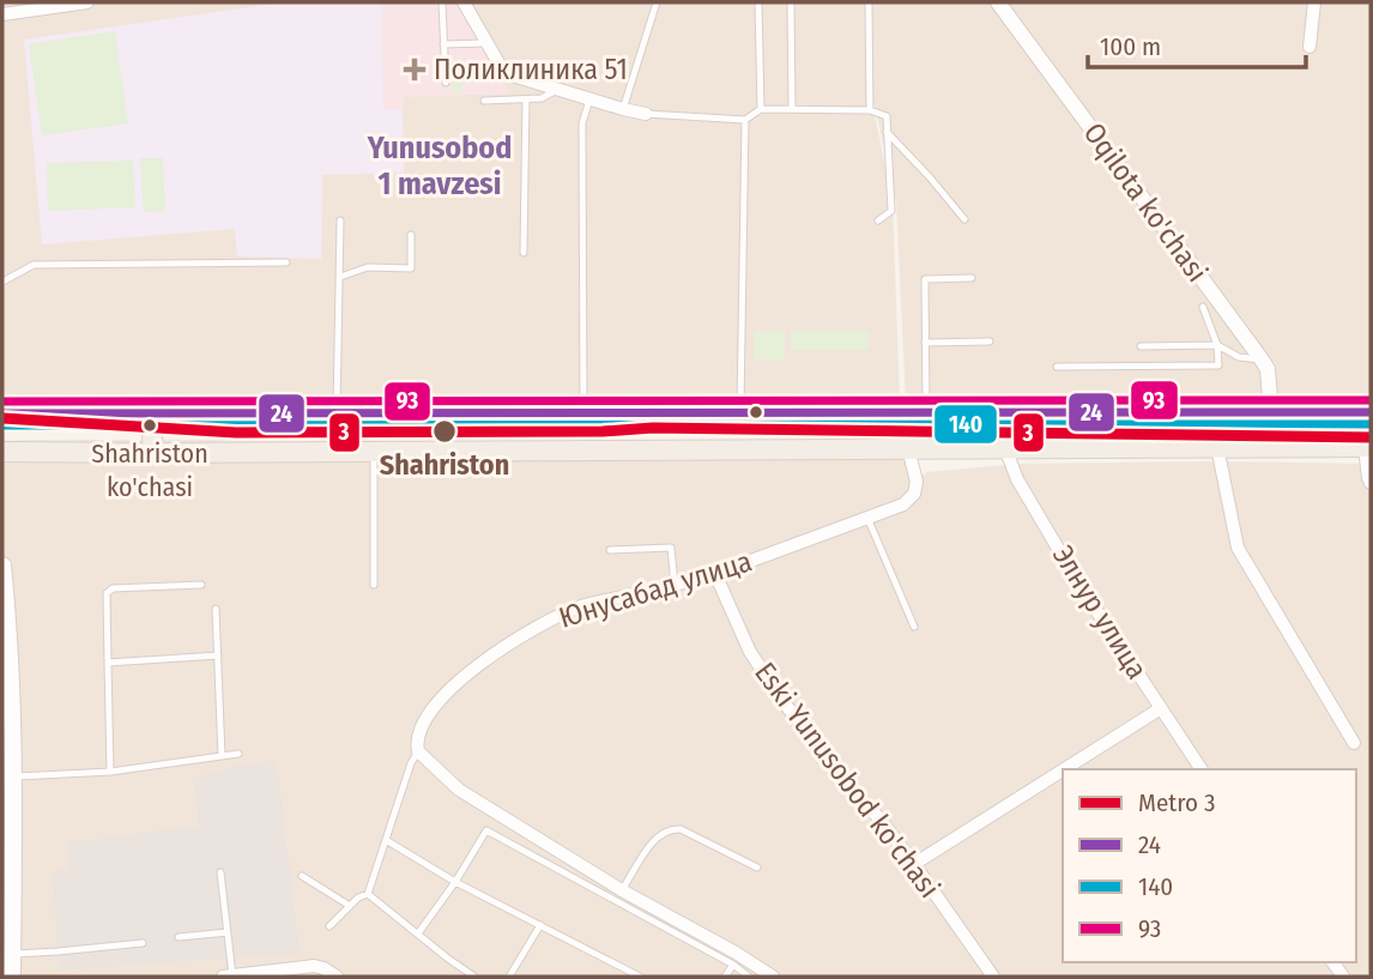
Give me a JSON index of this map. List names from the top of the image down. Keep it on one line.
{"streets":{"street":["Oqilota ko'chasi","Юнусабад улица","Элнур улица","Eski Yunusobod ko'chasi"]},"crossings":[["Юнусабад улица","Eski Yunusobod ko'chasi"]],"districts":["Yunusobod 1 mavzesi"],"places":{"health":["Поликлиника 51"],"other":["Shahriston ko'chasi","Shahriston"]},"lines":["transit line 93","transit line 24","metro line 3","transit line 140"],"legend":["Metro 3","24","140","93"],"scale_bar":"100 m"}
